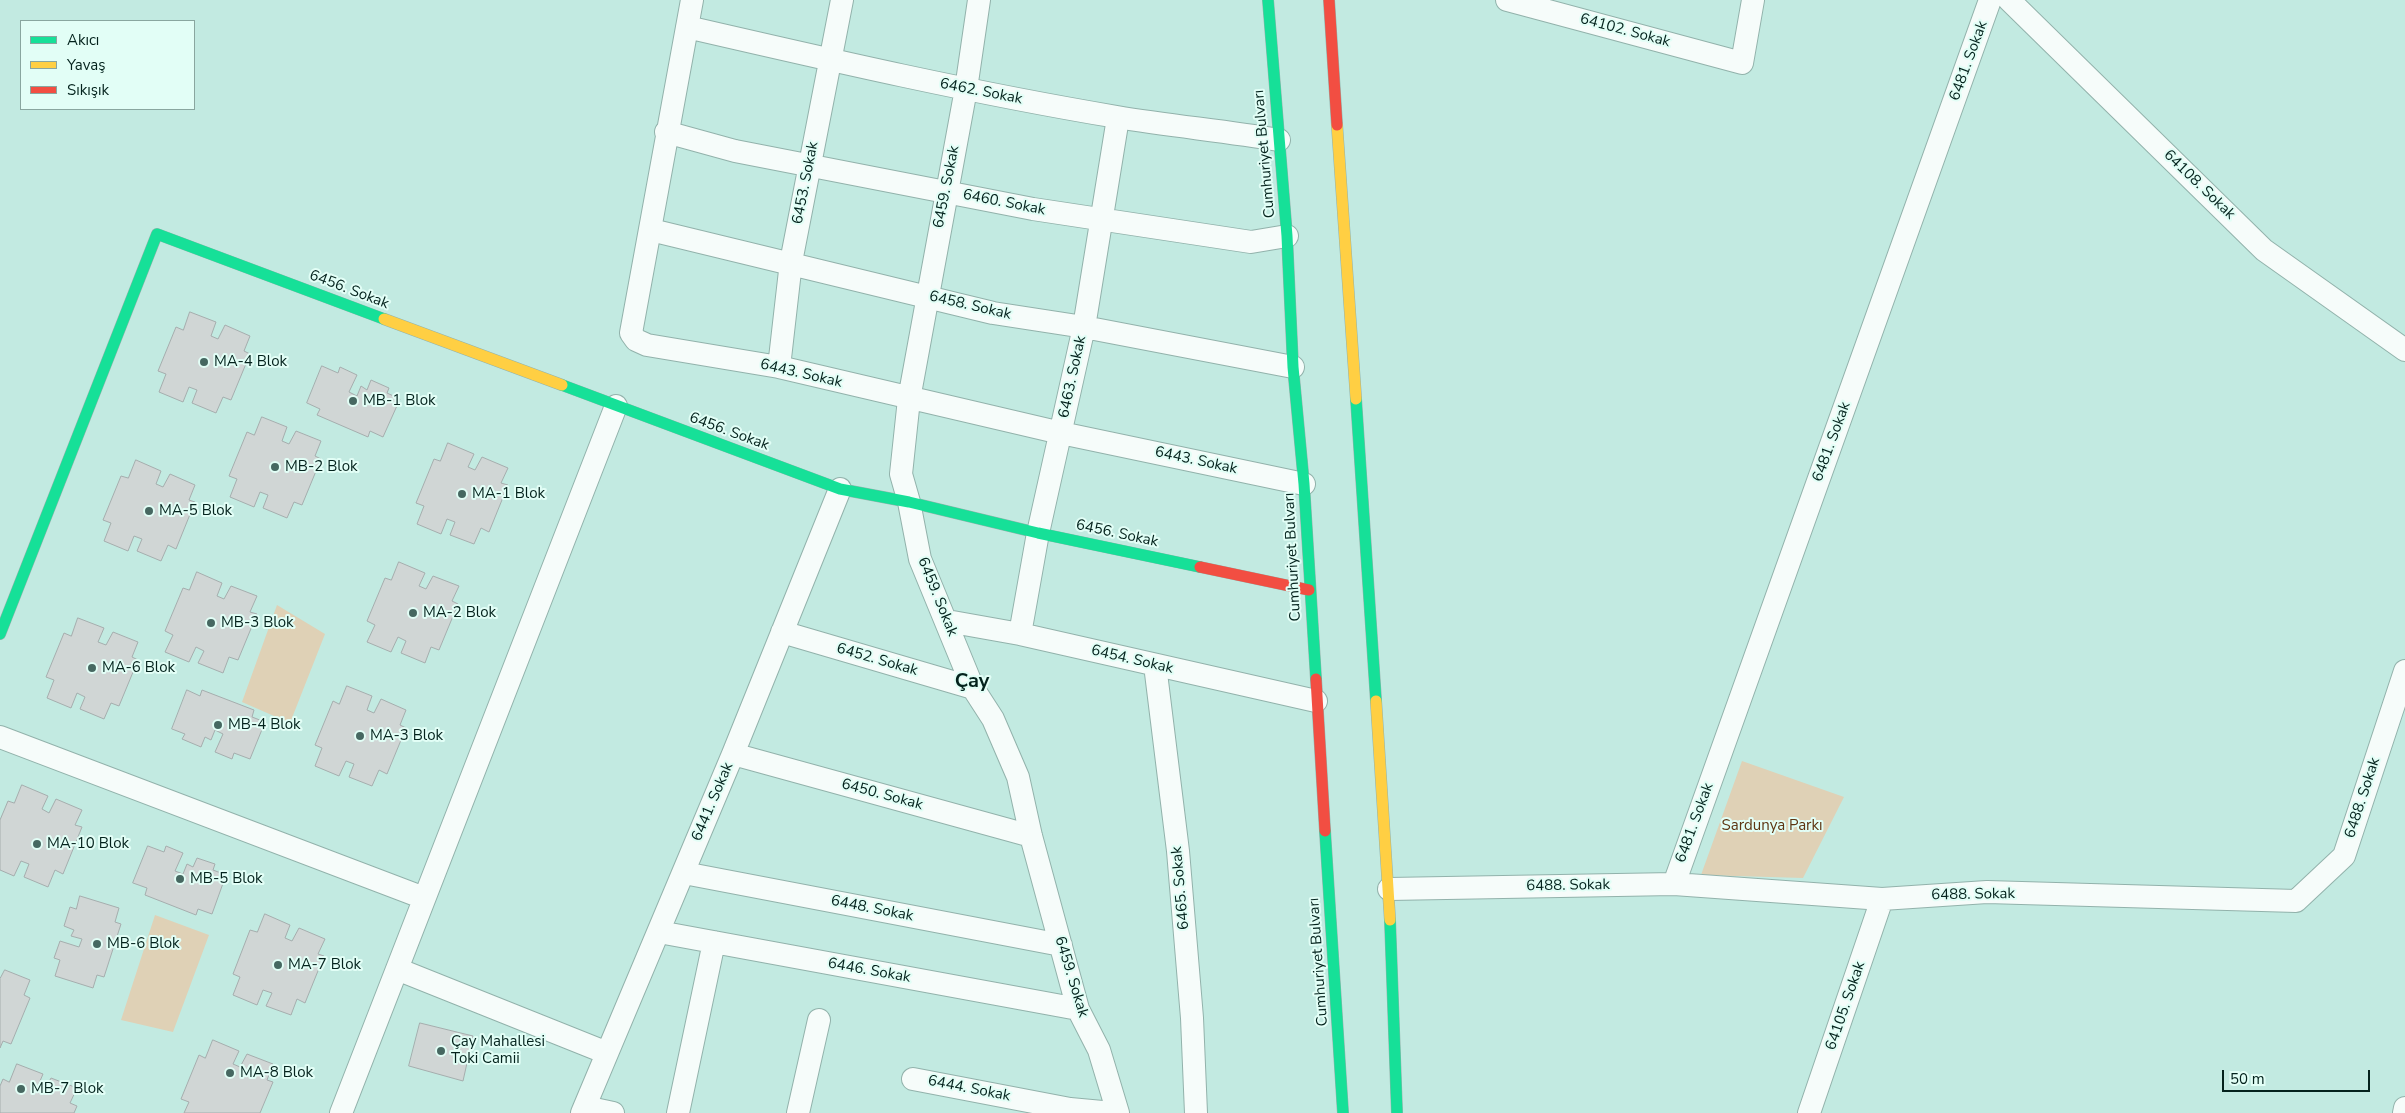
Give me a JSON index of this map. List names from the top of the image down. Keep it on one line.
{"streets":{"main road":["Cumhuriyet Bulvarı","6456. Sokak"],"street":["64102. Sokak","6481. Sokak","6462. Sokak","6453. Sokak","64108. Sokak","6459. Sokak","6460. Sokak","6458. Sokak","6443. Sokak","6463. Sokak","6452. Sokak","6454. Sokak","6450. Sokak","6488. Sokak","6441. Sokak","6465. Sokak","6448. Sokak","6446. Sokak","64105. Sokak","6444. Sokak"]},"crossings":[["6481. Sokak","6488. Sokak"],["6462. Sokak","Cumhuriyet Bulvarı"],["6462. Sokak","6453. Sokak"],["6462. Sokak","6459. Sokak"],["6462. Sokak","6443. Sokak"],["6462. Sokak","6463. Sokak"],["Cumhuriyet Bulvarı","6460. Sokak"],["Cumhuriyet Bulvarı","6456. Sokak"],["Cumhuriyet Bulvarı","6458. Sokak"],["Cumhuriyet Bulvarı","6443. Sokak"],["Cumhuriyet Bulvarı","6454. Sokak"],["6453. Sokak","6460. Sokak"],["6453. Sokak","6458. Sokak"],["6453. Sokak","6443. Sokak"],["6459. Sokak","6460. Sokak"],["6459. Sokak","6456. Sokak"],["6459. Sokak","6458. Sokak"],["6459. Sokak","6443. Sokak"],["6459. Sokak","6452. Sokak"],["6459. Sokak","6454. Sokak"],["6459. Sokak","6450. Sokak"],["6459. Sokak","6448. Sokak"],["6459. Sokak","6446. Sokak"],["6460. Sokak","6443. Sokak"],["6460. Sokak","6463. Sokak"],["6456. Sokak","6463. Sokak"],["6456. Sokak","6441. Sokak"],["6458. Sokak","6443. Sokak"],["6458. Sokak","6463. Sokak"],["6443. Sokak","6463. Sokak"],["6463. Sokak","6454. Sokak"],["6452. Sokak","6441. Sokak"],["6454. Sokak","6465. Sokak"],["6450. Sokak","6441. Sokak"],["6488. Sokak","64105. Sokak"],["6441. Sokak","6448. Sokak"],["6441. Sokak","6446. Sokak"]],"districts":["Çay"],"parks":["Sardunya Parkı"],"places":["MA-4 Blok","MB-1 Blok","MB-2 Blok","MA-1 Blok","MA-5 Blok","MA-2 Blok","MB-3 Blok","MA-6 Blok","MB-4 Blok","MA-3 Blok","MA-10 Blok","MB-5 Blok","MB-6 Blok","MA-7 Blok","Çay Mahallesi Toki Camii","MA-8 Blok","MB-7 Blok"],"legend":["Akıcı","Yavaş","Sıkışık"],"scale_bar":"50 m"}
